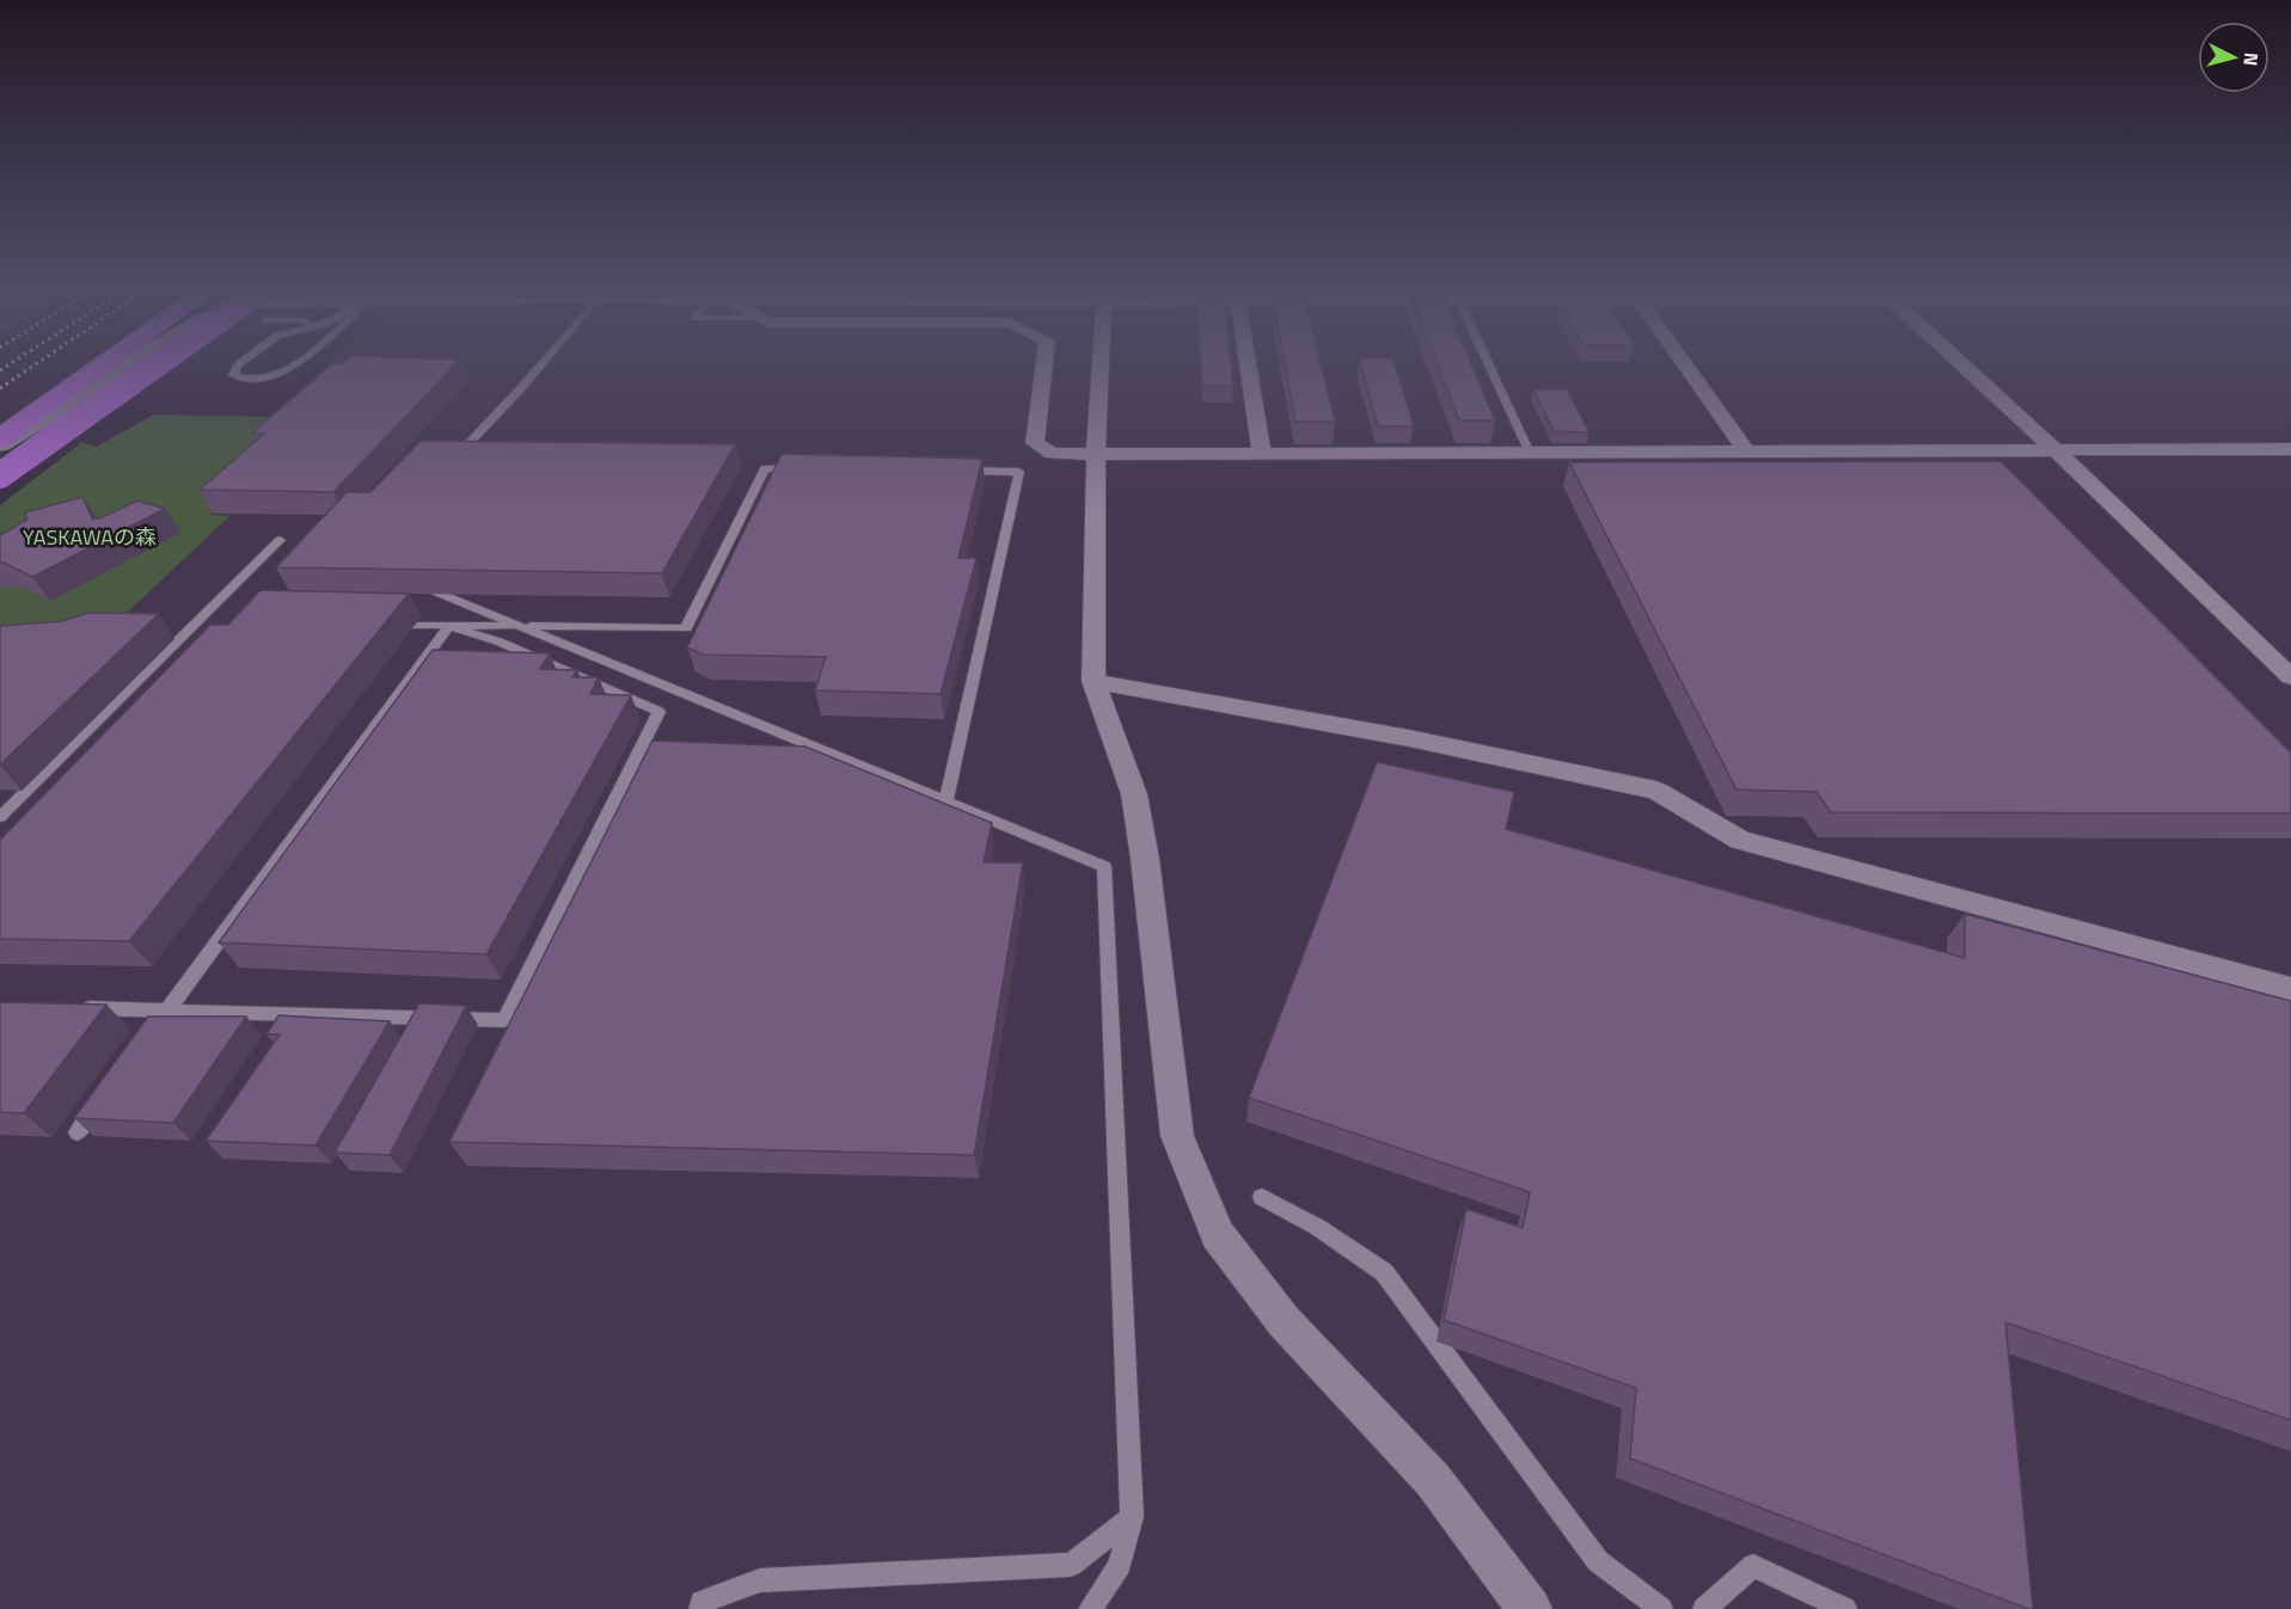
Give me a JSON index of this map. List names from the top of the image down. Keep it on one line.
{"parks":["YASKAWAの森"],"north":"right"}
